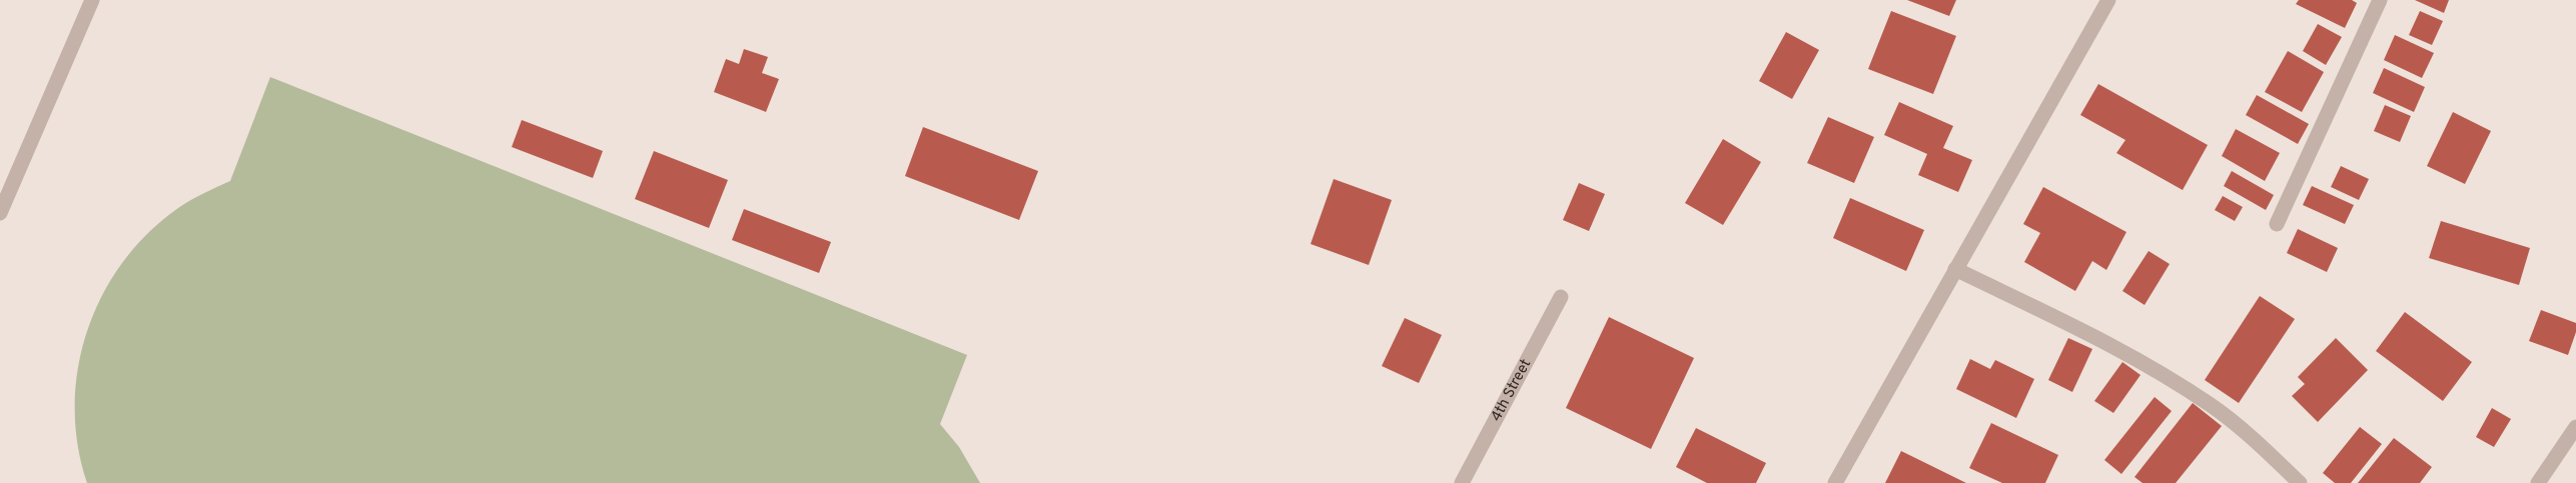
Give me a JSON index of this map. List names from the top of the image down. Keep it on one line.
{"streets":{"street":["4th Street"]}}
